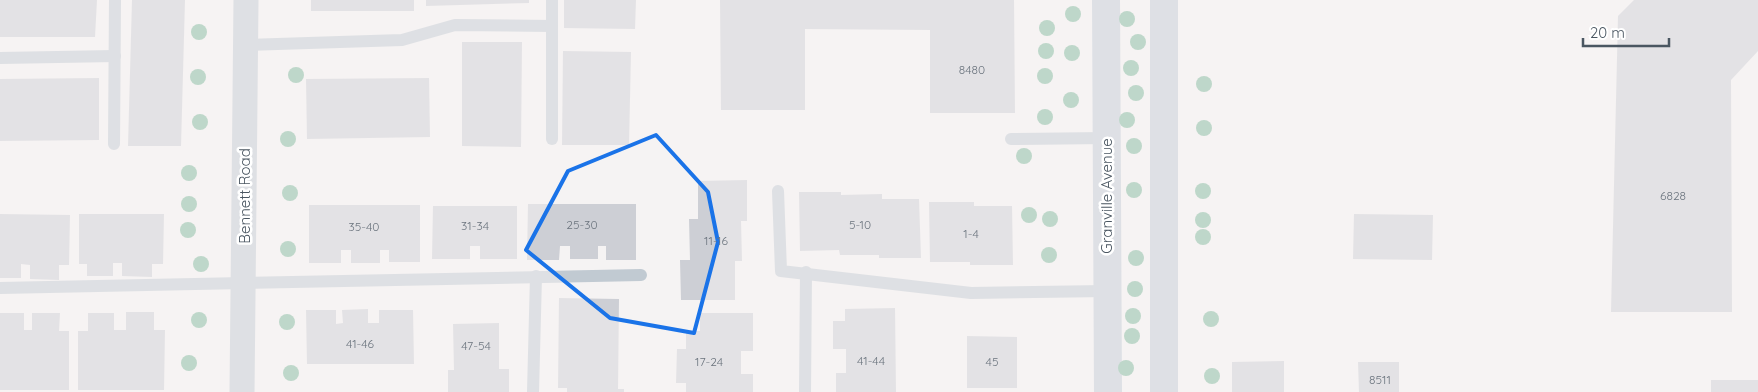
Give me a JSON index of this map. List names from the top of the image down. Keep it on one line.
{"streets":{"main road":["Granville Avenue"],"street":["Bennett Road"]},"house_numbers":["8480","6828","25-30","5-10","31-34","35-40","1-4","11-16","41-46","47-54","41-44","17-24","45","8511"],"scale_bar":"20 m"}
